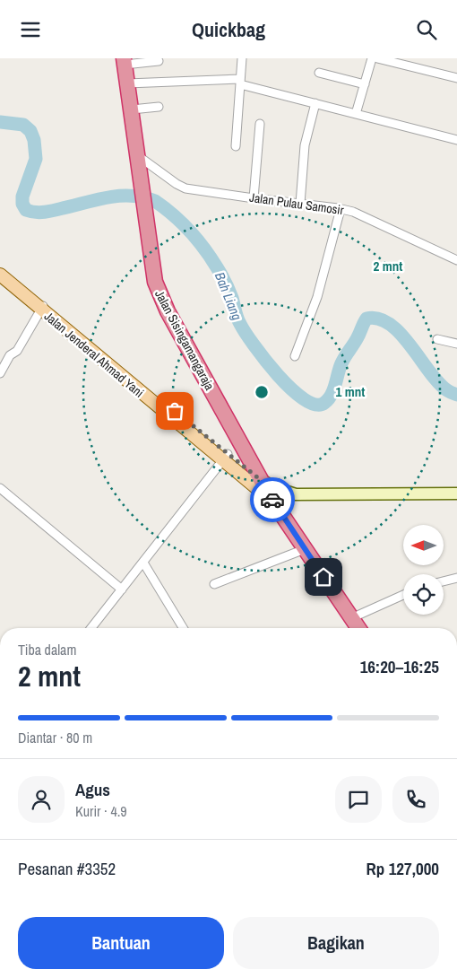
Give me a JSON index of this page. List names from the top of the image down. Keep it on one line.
{"streets":{"highway":["Jalan Sisingamangaraja"],"main road":["Jalan Jenderal Ahmad Yani"],"street":["Jalan Pulau Samosir"]},"crossings":[["Jalan Pulau Samosir","Jalan Sisingamangaraja"],["Jalan Sisingamangaraja","Jalan Jenderal Ahmad Yani"]],"water":["Bah Liang"],"north":"left","page":{"header":"Quickbag","heading":["2 mnt","Tiba dalam","16:20–16:25"],"panel":["Agus","Kurir · 4.9","Pesanan #3352","Rp 127,000"],"bar":"Diantar · 80 m","buttons":["Bantuan","Bagikan"]},"rings":["2 mnt","1 mnt"]}
